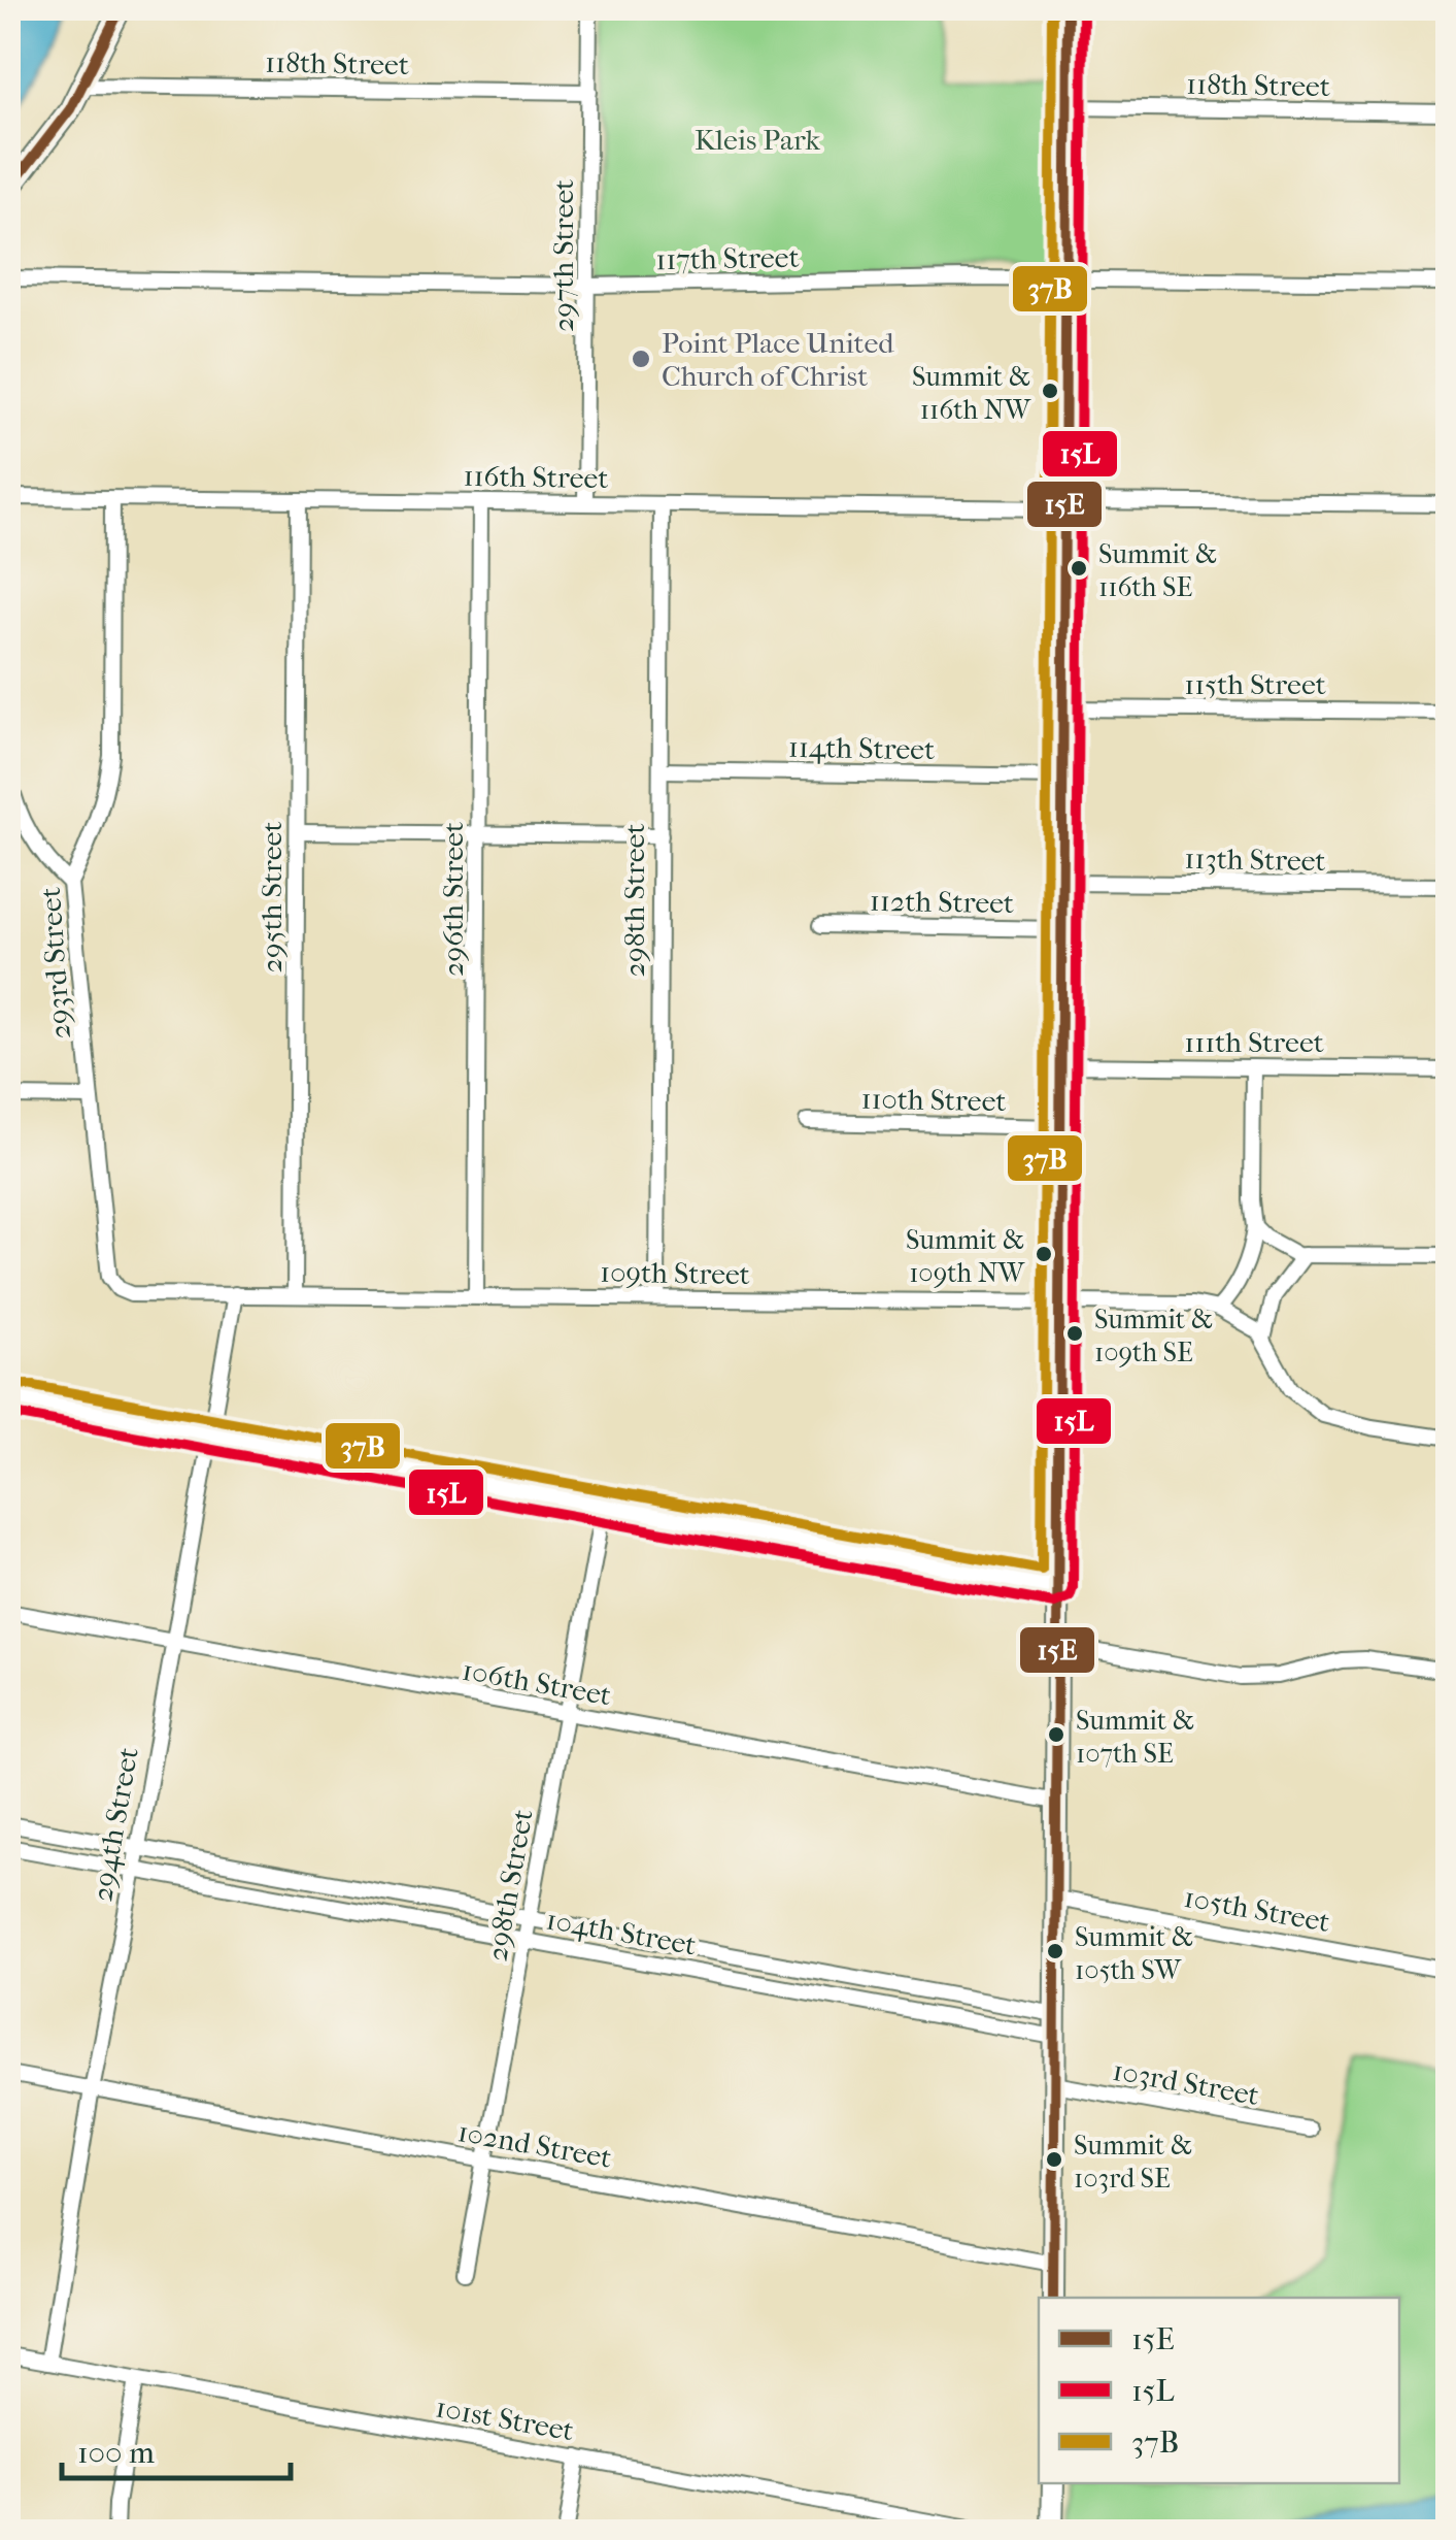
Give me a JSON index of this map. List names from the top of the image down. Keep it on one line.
{"streets":{"street":["118th Street","297th Street","117th Street","116th Street","115th Street","114th Street","113th Street","295th Street","296th Street","298th Street","112th Street","293rd Street","111th Street","110th Street","109th Street","106th Street","294th Street","105th Street","104th Street","103rd Street","102nd Street","101st Street"]},"crossings":[["118th Street","297th Street"],["297th Street","117th Street"],["297th Street","116th Street"],["116th Street","295th Street"],["116th Street","296th Street"],["116th Street","298th Street"],["116th Street","293rd Street"],["114th Street","298th Street"],["295th Street","109th Street"],["296th Street","109th Street"],["298th Street","109th Street"],["298th Street","106th Street"],["298th Street","104th Street"],["298th Street","102nd Street"],["293rd Street","109th Street"],["109th Street","294th Street"],["106th Street","294th Street"],["294th Street","104th Street"],["294th Street","102nd Street"],["294th Street","101st Street"]],"parks":["Kleis Park"],"places":["Point Place United Church of Christ","Summit & 116th NW","Summit & 116th SE","Summit & 109th NW","Summit & 109th SE","Summit & 107th SE","Summit & 105th SW","Summit & 103rd SE"],"lines":["transit line 15E","transit line 15L","transit line 37B"],"legend":["15E","15L","37B"],"scale_bar":"100 m"}
